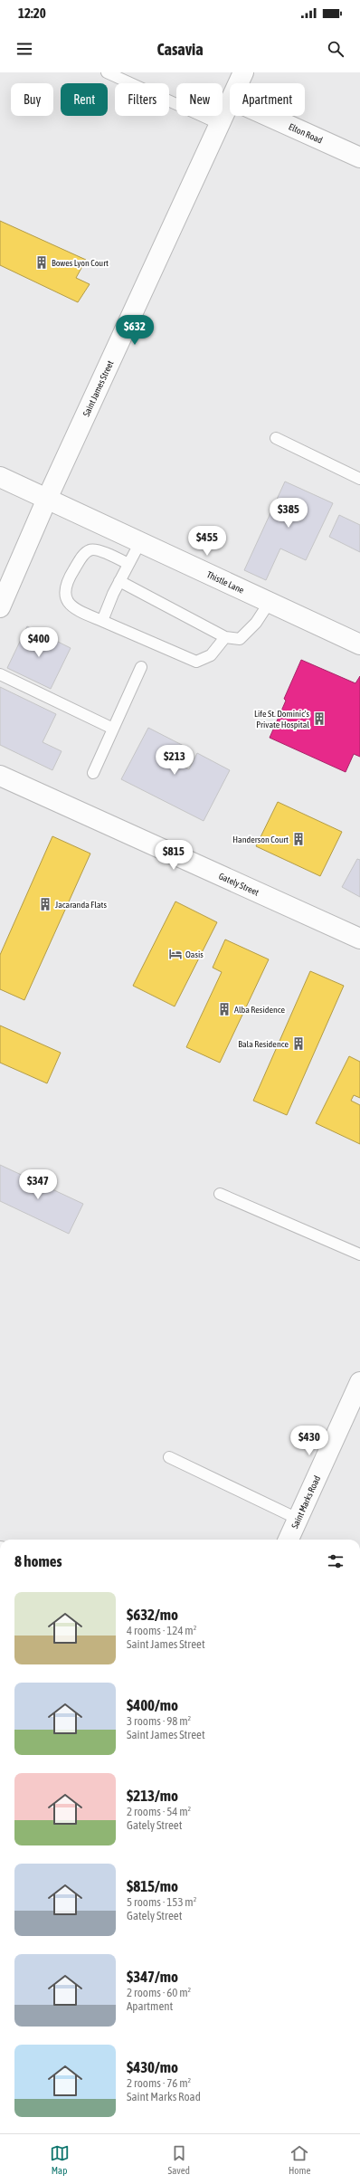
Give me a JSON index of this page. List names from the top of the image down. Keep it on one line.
{"streets":{"street":["Elton Road","Saint James Street","Thistle Lane","Gately Street","Saint Marks Road"]},"crossings":[["Saint James Street","Thistle Lane"]],"places":{"building":["Bowes Lyon Court","Life St. Dominic's Private Hospital","Handerson Court","Jacaranda Flats","Alba Residence","Bala Residence"],"hotel":["Oasis"]},"page":{"status":"12:20","header":"Casavia","chip":["Buy","Rent","Filters","New","Apartment"],"price":["$632","$385","$455","$400","$213","$815","$347","$430"],"heading":"8 homes","list":[{"name":"$632/mo","note":"4 rooms · 124 m² · Saint James Street"},{"name":"$400/mo","note":"3 rooms · 98 m² · Saint James Street"},{"name":"$213/mo","note":"2 rooms · 54 m² · Gately Street"},{"name":"$815/mo","note":"5 rooms · 153 m² · Gately Street"},{"name":"$347/mo","note":"2 rooms · 60 m² · Apartment"},{"name":"$430/mo","note":"2 rooms · 76 m² · Saint Marks Road"}],"tabs":["Map","Saved","Home"]}}
